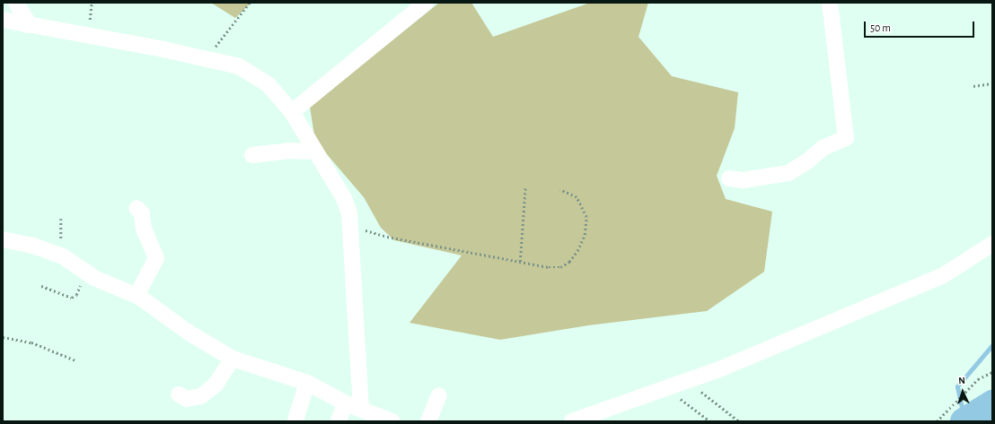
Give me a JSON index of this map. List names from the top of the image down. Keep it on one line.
{"scale_bar":"50 m","north":"top"}
